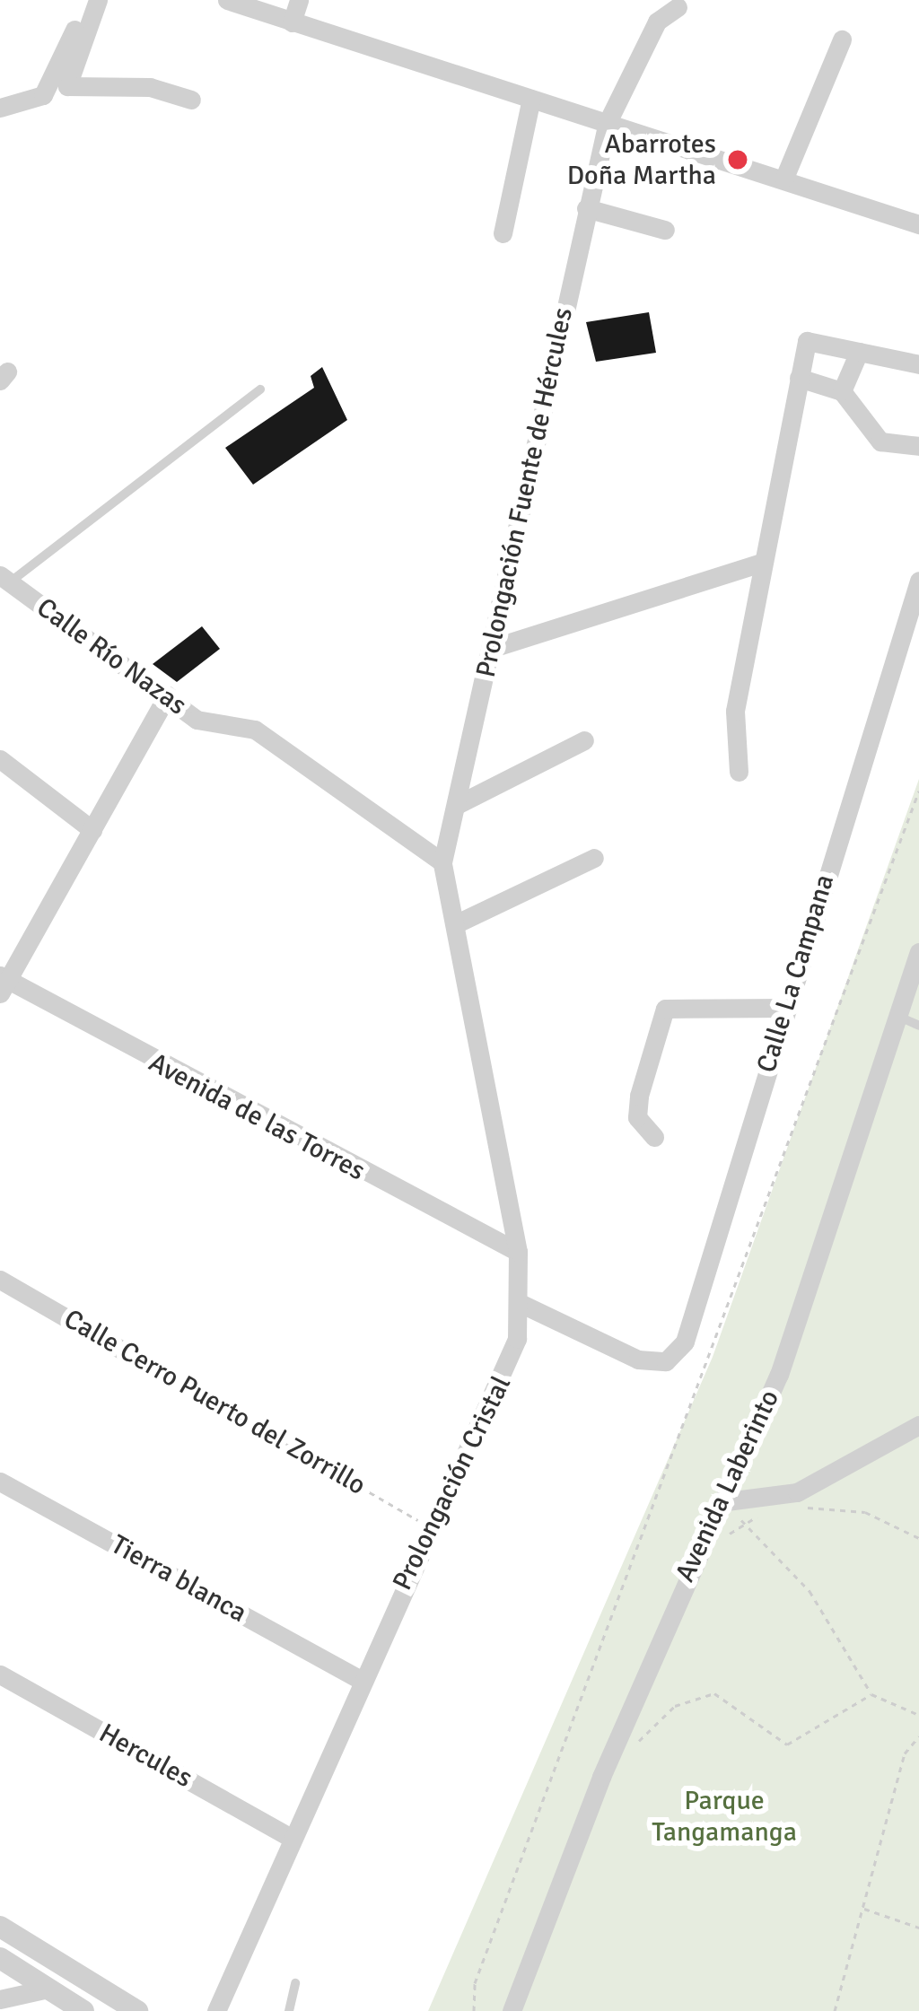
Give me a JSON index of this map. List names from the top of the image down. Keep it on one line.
{"streets":{"street":["Prolongación Fuente de Hércules","Calle Río Nazas","Calle La Campana","Avenida de las Torres","Calle Cerro Puerto del Zorrillo","Prolongación Cristal","Avenida Laberinto","Tierra blanca","Hercules"]},"crossings":[["Prolongación Fuente de Hércules","Calle Río Nazas"],["Prolongación Fuente de Hércules","Prolongación Cristal"],["Calle Río Nazas","Prolongación Cristal"],["Calle La Campana","Prolongación Cristal"],["Avenida de las Torres","Prolongación Cristal"],["Calle Cerro Puerto del Zorrillo","Prolongación Cristal"],["Prolongación Cristal","Tierra blanca"],["Prolongación Cristal","Hercules"]],"parks":["Parque Tangamanga"],"places":["Abarrotes Doña Martha"]}
